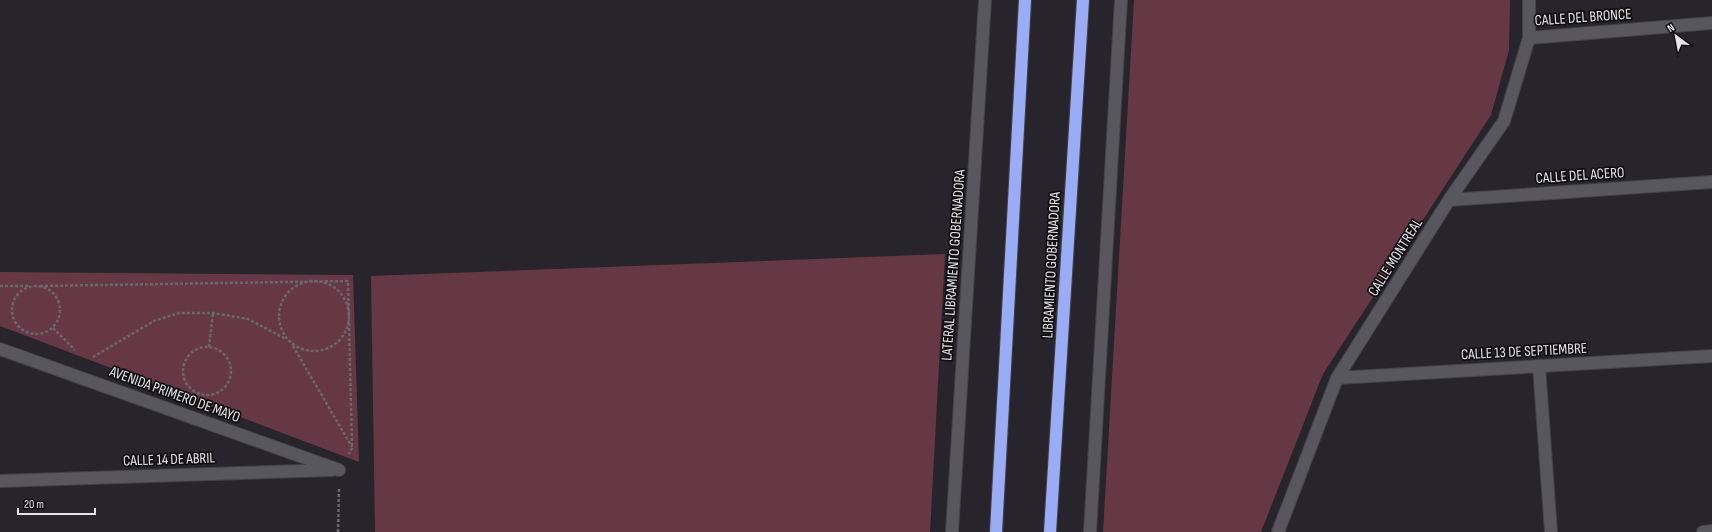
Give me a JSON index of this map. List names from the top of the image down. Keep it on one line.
{"streets":{"highway":["LIBRAMIENTO GOBERNADORA"],"street":["CALLE DEL BRONCE","CALLE DEL ACERO","CALLE MONTREAL","LATERAL LIBRAMIENTO GOBERNADORA","CALLE 13 DE SEPTIEMBRE","AVENIDA PRIMERO DE MAYO","CALLE 14 DE ABRIL"]},"crossings":[["CALLE DEL BRONCE","CALLE MONTREAL"],["CALLE DEL ACERO","CALLE MONTREAL"],["CALLE MONTREAL","CALLE 13 DE SEPTIEMBRE"],["AVENIDA PRIMERO DE MAYO","CALLE 14 DE ABRIL"]],"scale_bar":"20 m","north":"top left"}
